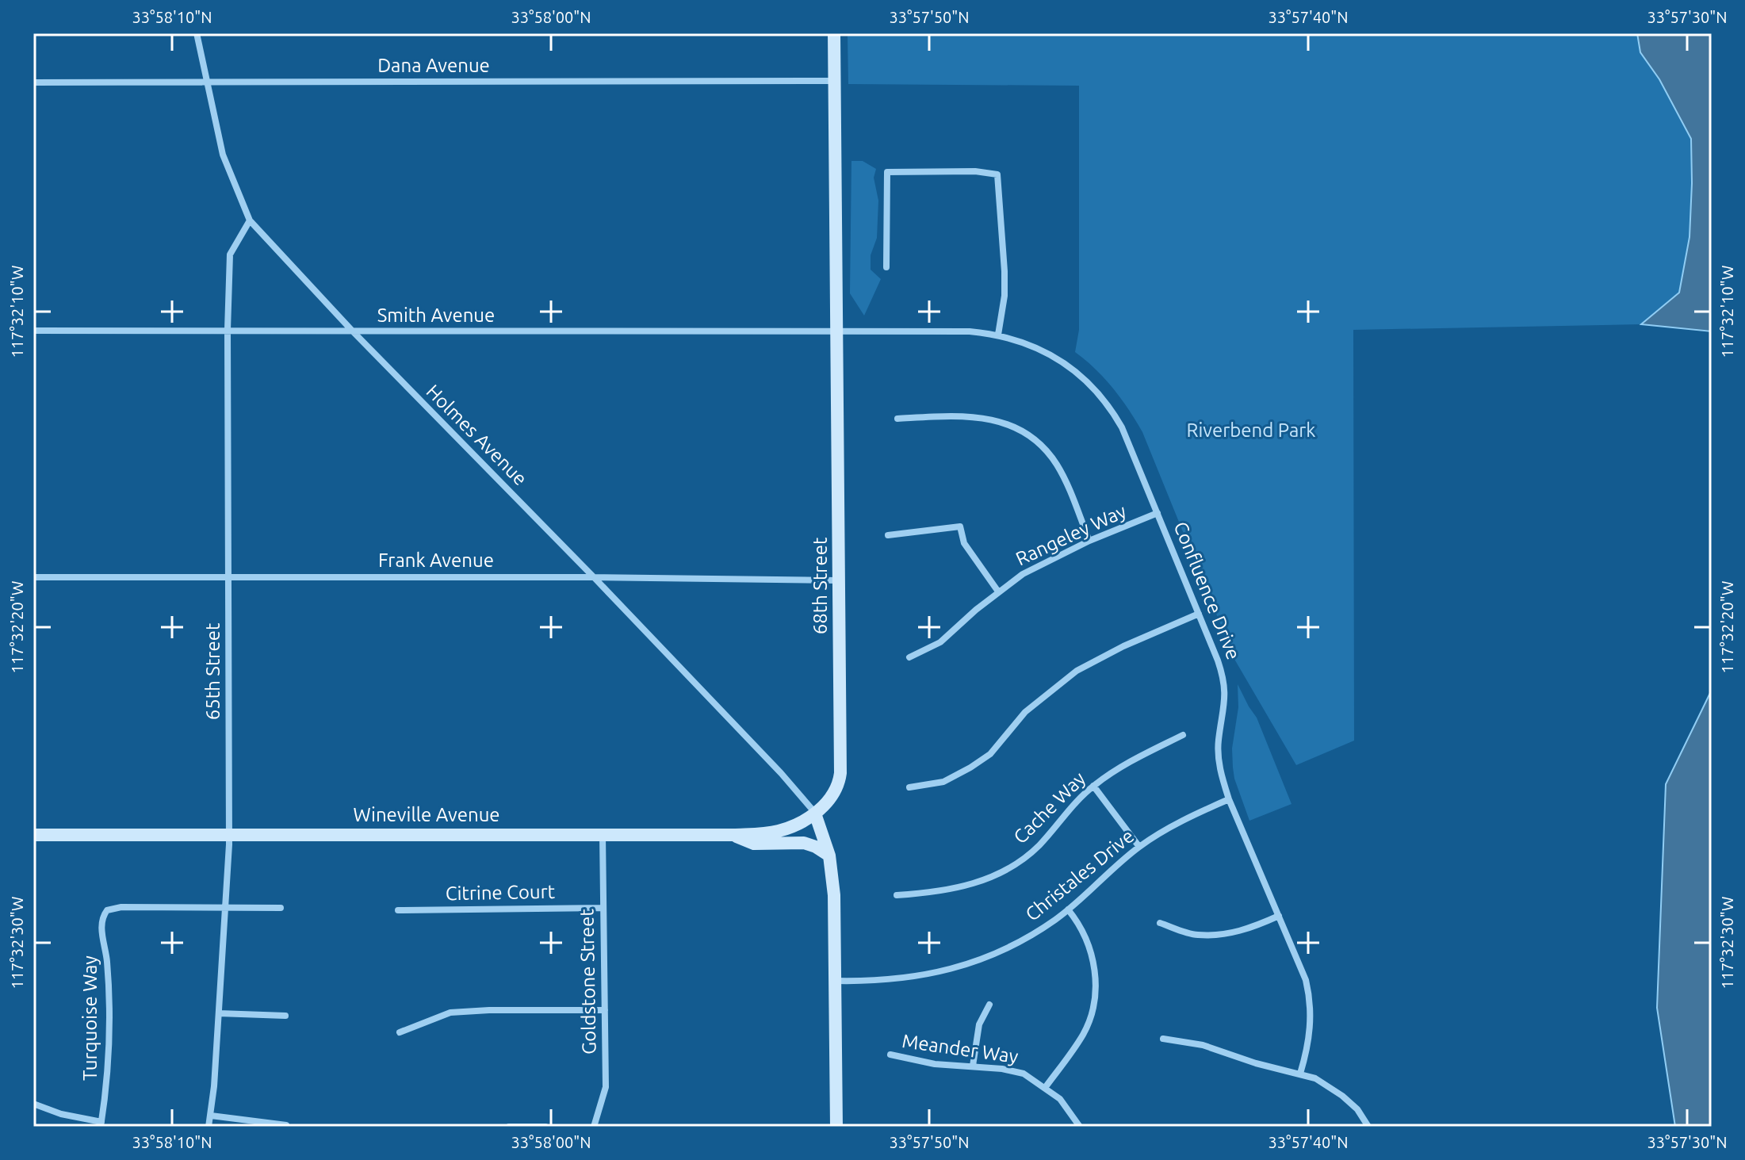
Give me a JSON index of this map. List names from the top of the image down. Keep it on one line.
{"streets":{"street":["Dana Avenue","Smith Avenue","Holmes Avenue","Rangeley Way","Frank Avenue","68th Street","Confluence Drive","65th Street","Cache Way","Wineville Avenue","Christales Drive","Citrine Court","Goldstone Street","Turquoise Way","Meander Way"]},"crossings":[["Dana Avenue","Holmes Avenue"],["Dana Avenue","68th Street"],["Smith Avenue","Holmes Avenue"],["Smith Avenue","68th Street"],["Smith Avenue","Confluence Drive"],["Smith Avenue","65th Street"],["Holmes Avenue","Frank Avenue"],["Holmes Avenue","68th Street"],["Holmes Avenue","65th Street"],["Holmes Avenue","Wineville Avenue"],["Rangeley Way","Confluence Drive"],["Frank Avenue","68th Street"],["Frank Avenue","65th Street"],["68th Street","Confluence Drive"],["68th Street","Wineville Avenue"],["Confluence Drive","Christales Drive"],["65th Street","Wineville Avenue"],["65th Street","Turquoise Way"],["Wineville Avenue","Goldstone Street"],["Citrine Court","Goldstone Street"]],"parks":["Riverbend Park"],"coordinates":["33°58'10\"N","33°58'00\"N","33°57'50\"N","33°57'40\"N","33°57'30\"N","117°32'10\"W","117°32'20\"W","117°32'30\"W"]}
